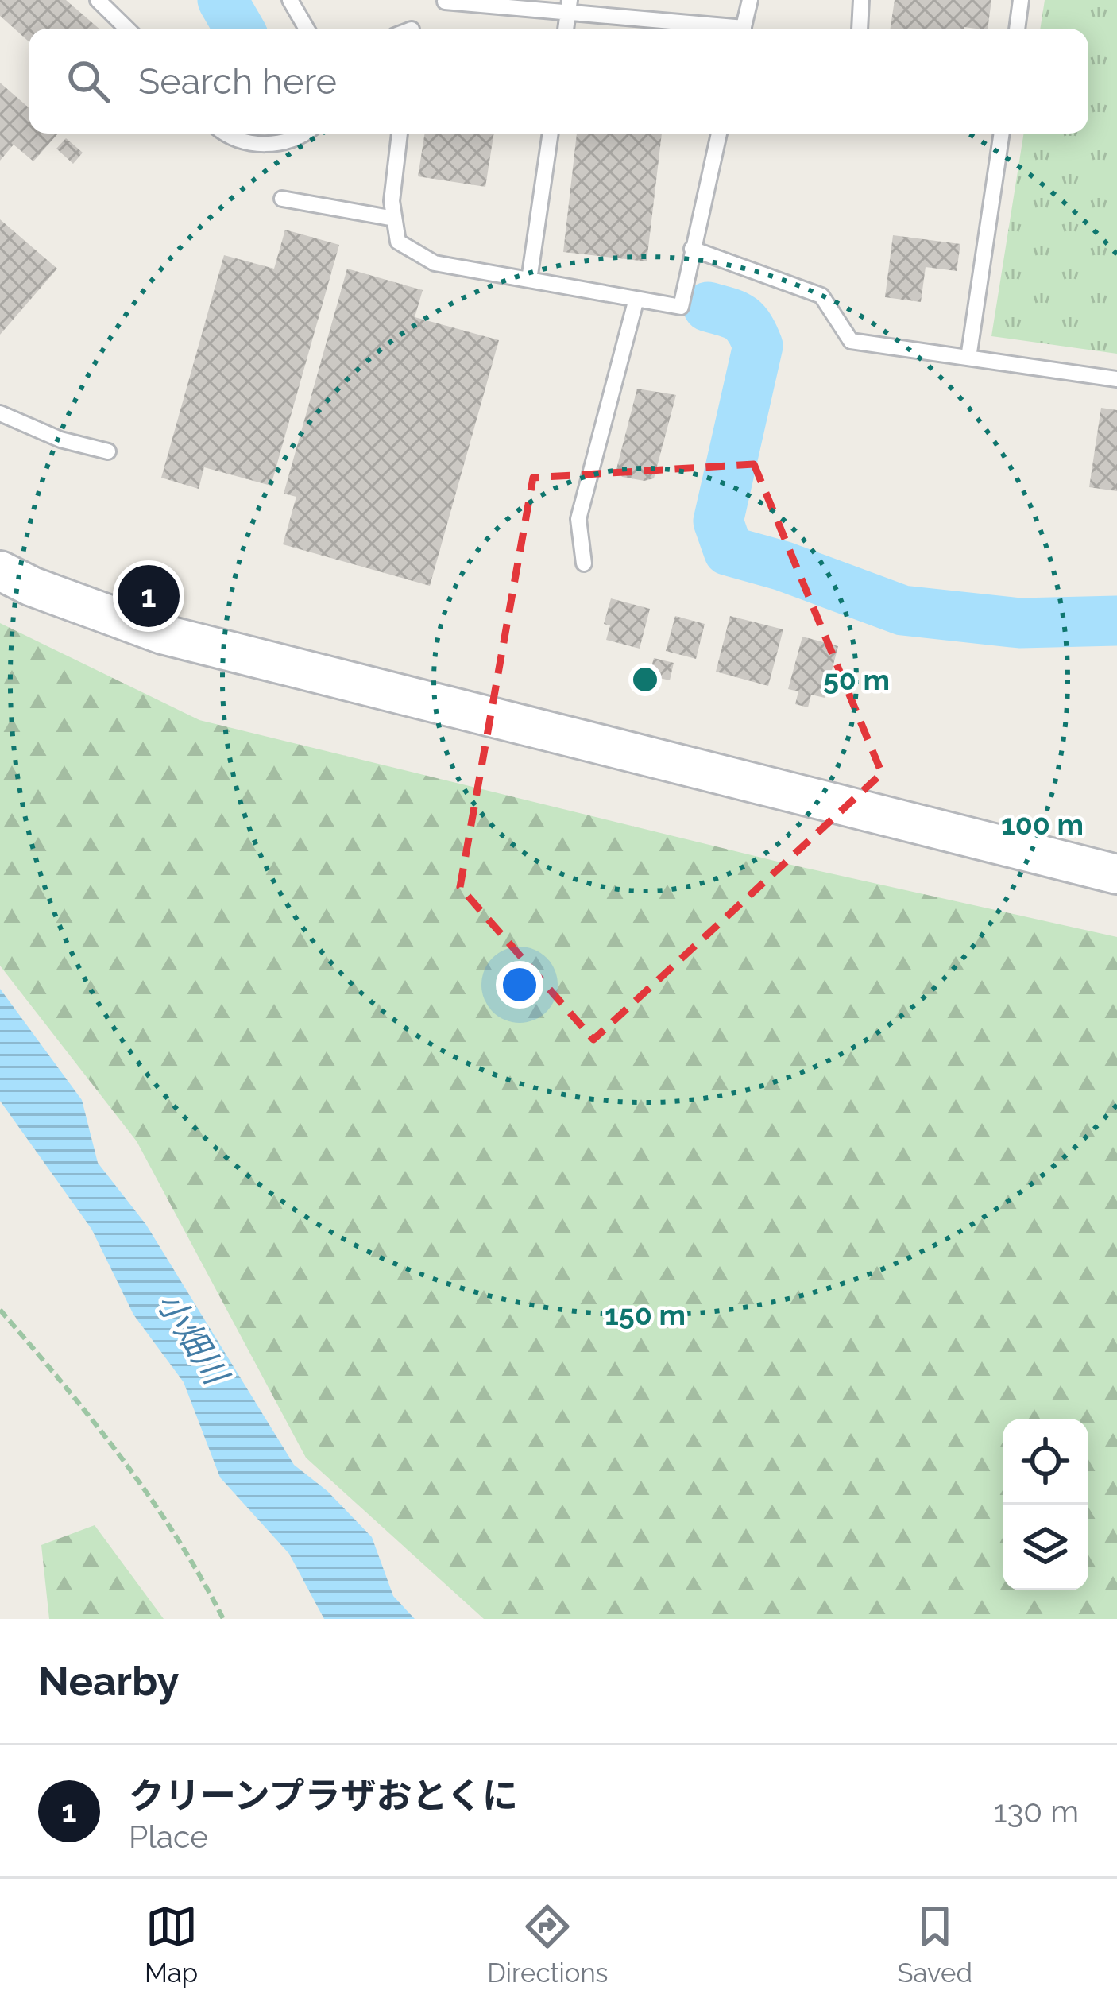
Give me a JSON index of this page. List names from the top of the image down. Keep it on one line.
{"water":["小畑川"],"page":{"search":"Search here","pins":"1","heading":"Nearby","list":[{"mark":"1","name":"クリーンプラザおとくに","note":"Place","value":"130 m"}],"nav":["Map","Directions","Saved"]},"rings":["50 m","100 m","150 m"]}
